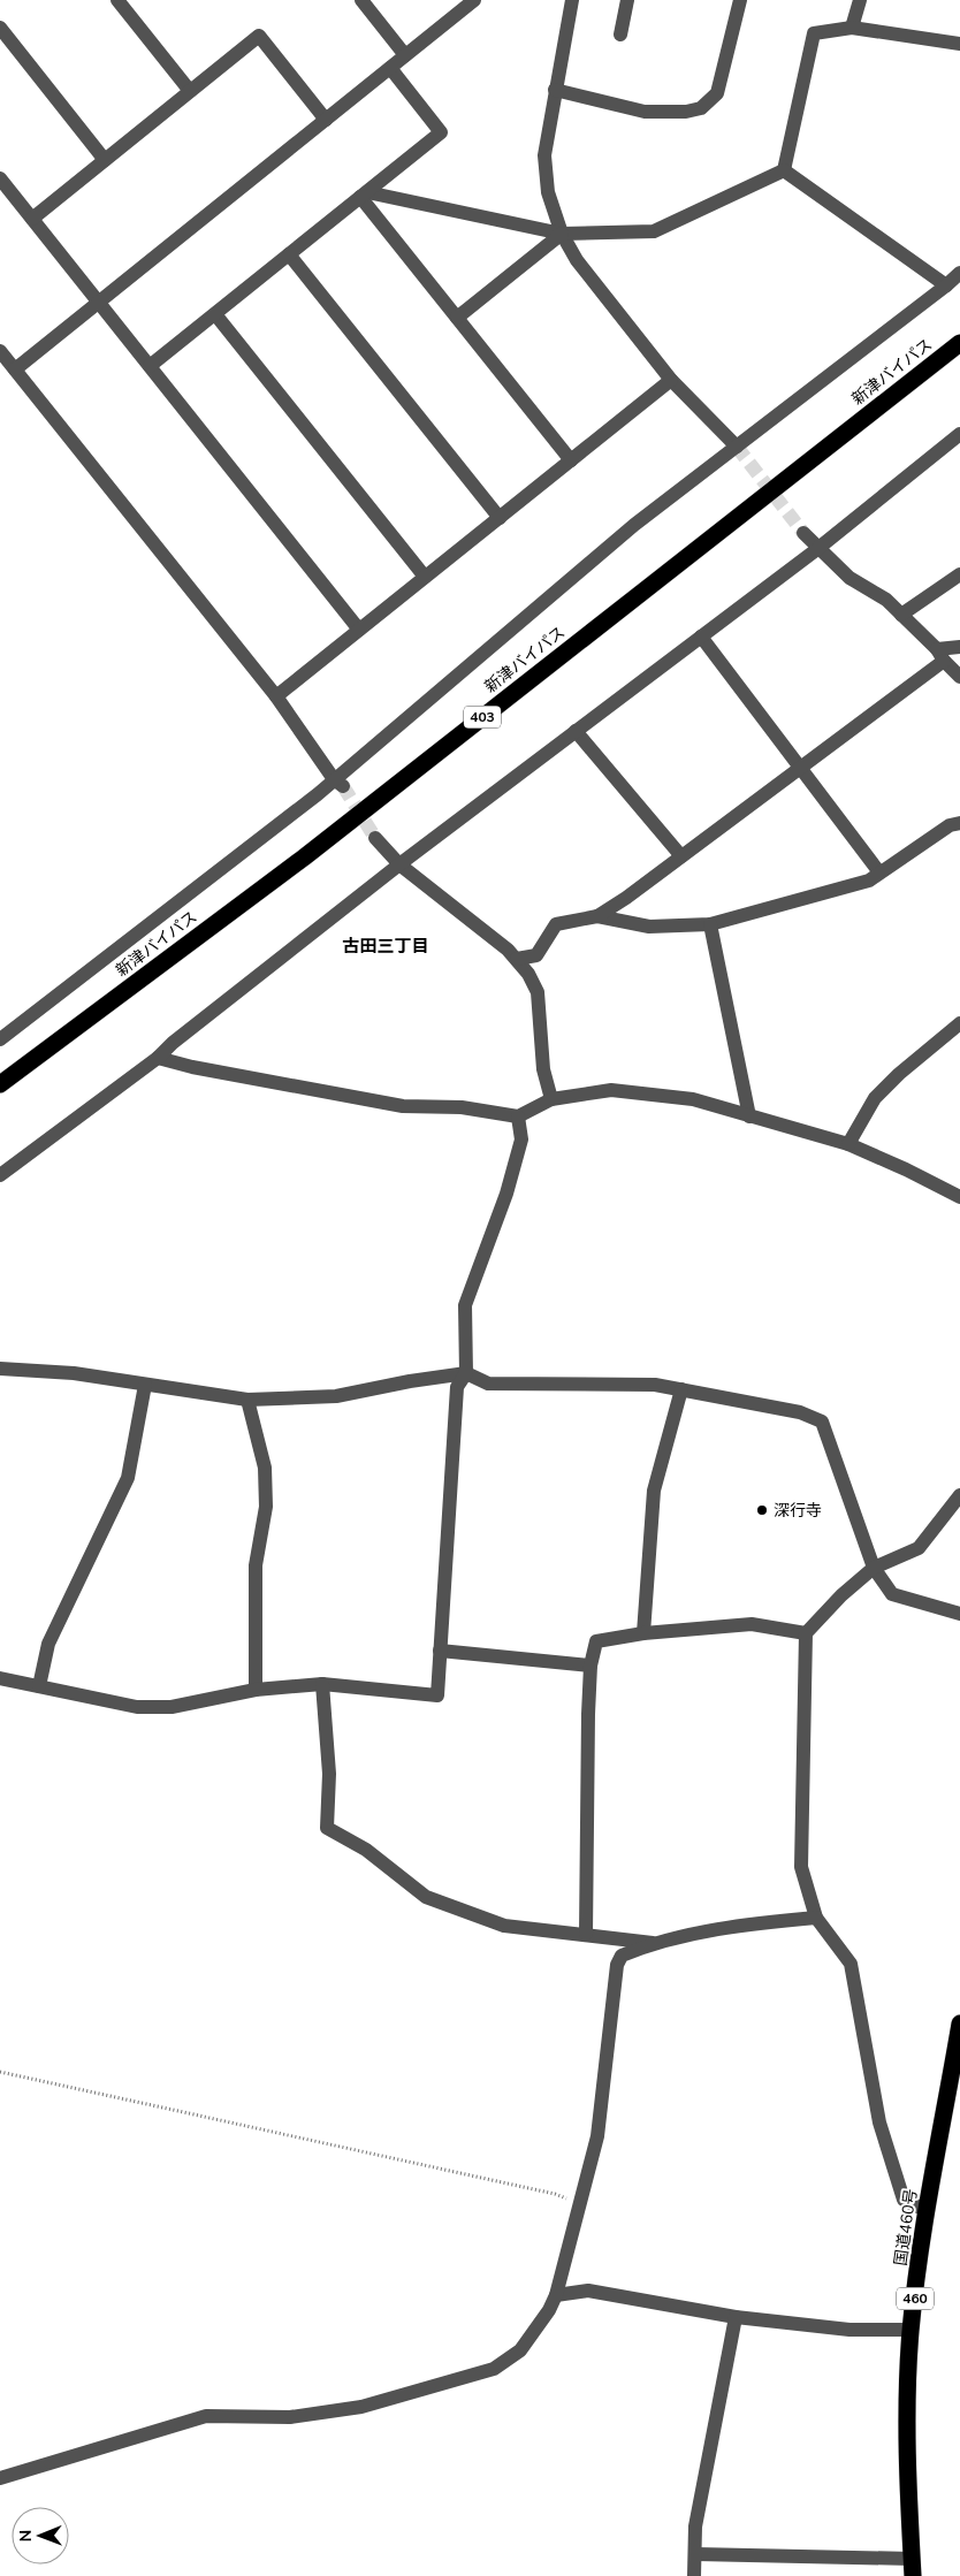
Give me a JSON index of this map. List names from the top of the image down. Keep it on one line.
{"streets":{"highway":["新津バイパス","403","国道460号","460"]},"districts":["古田三丁目"],"places":["深行寺"],"north":"left"}
